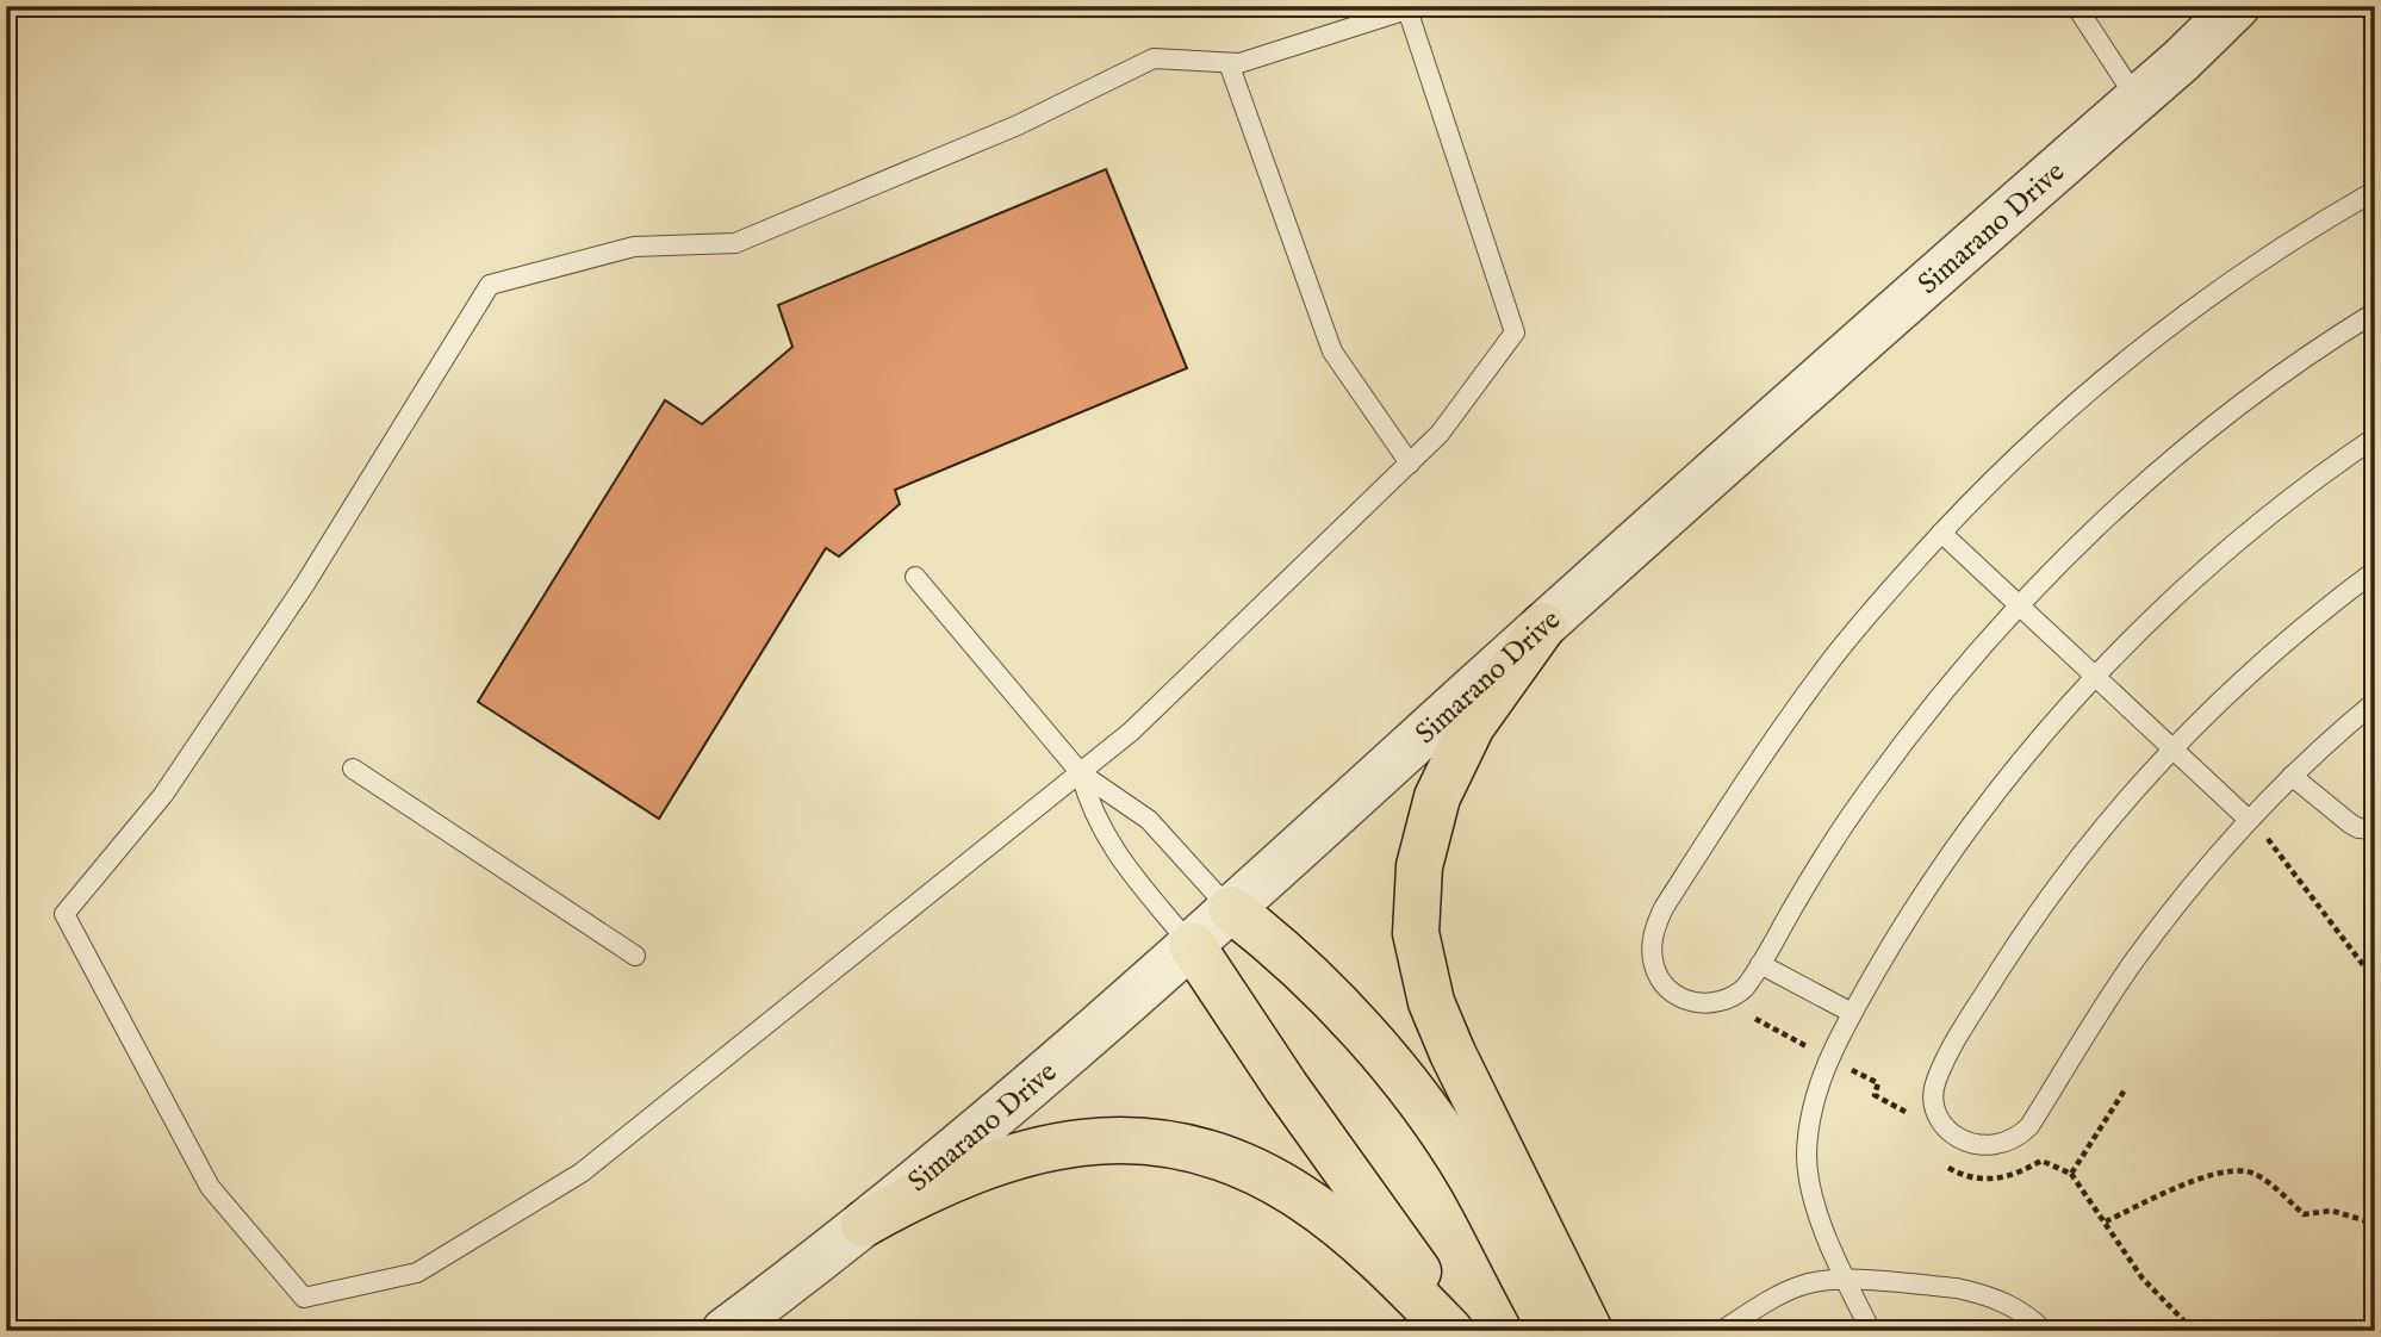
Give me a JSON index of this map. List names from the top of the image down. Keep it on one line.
{"streets":{"street":["Simarano Drive"]}}
